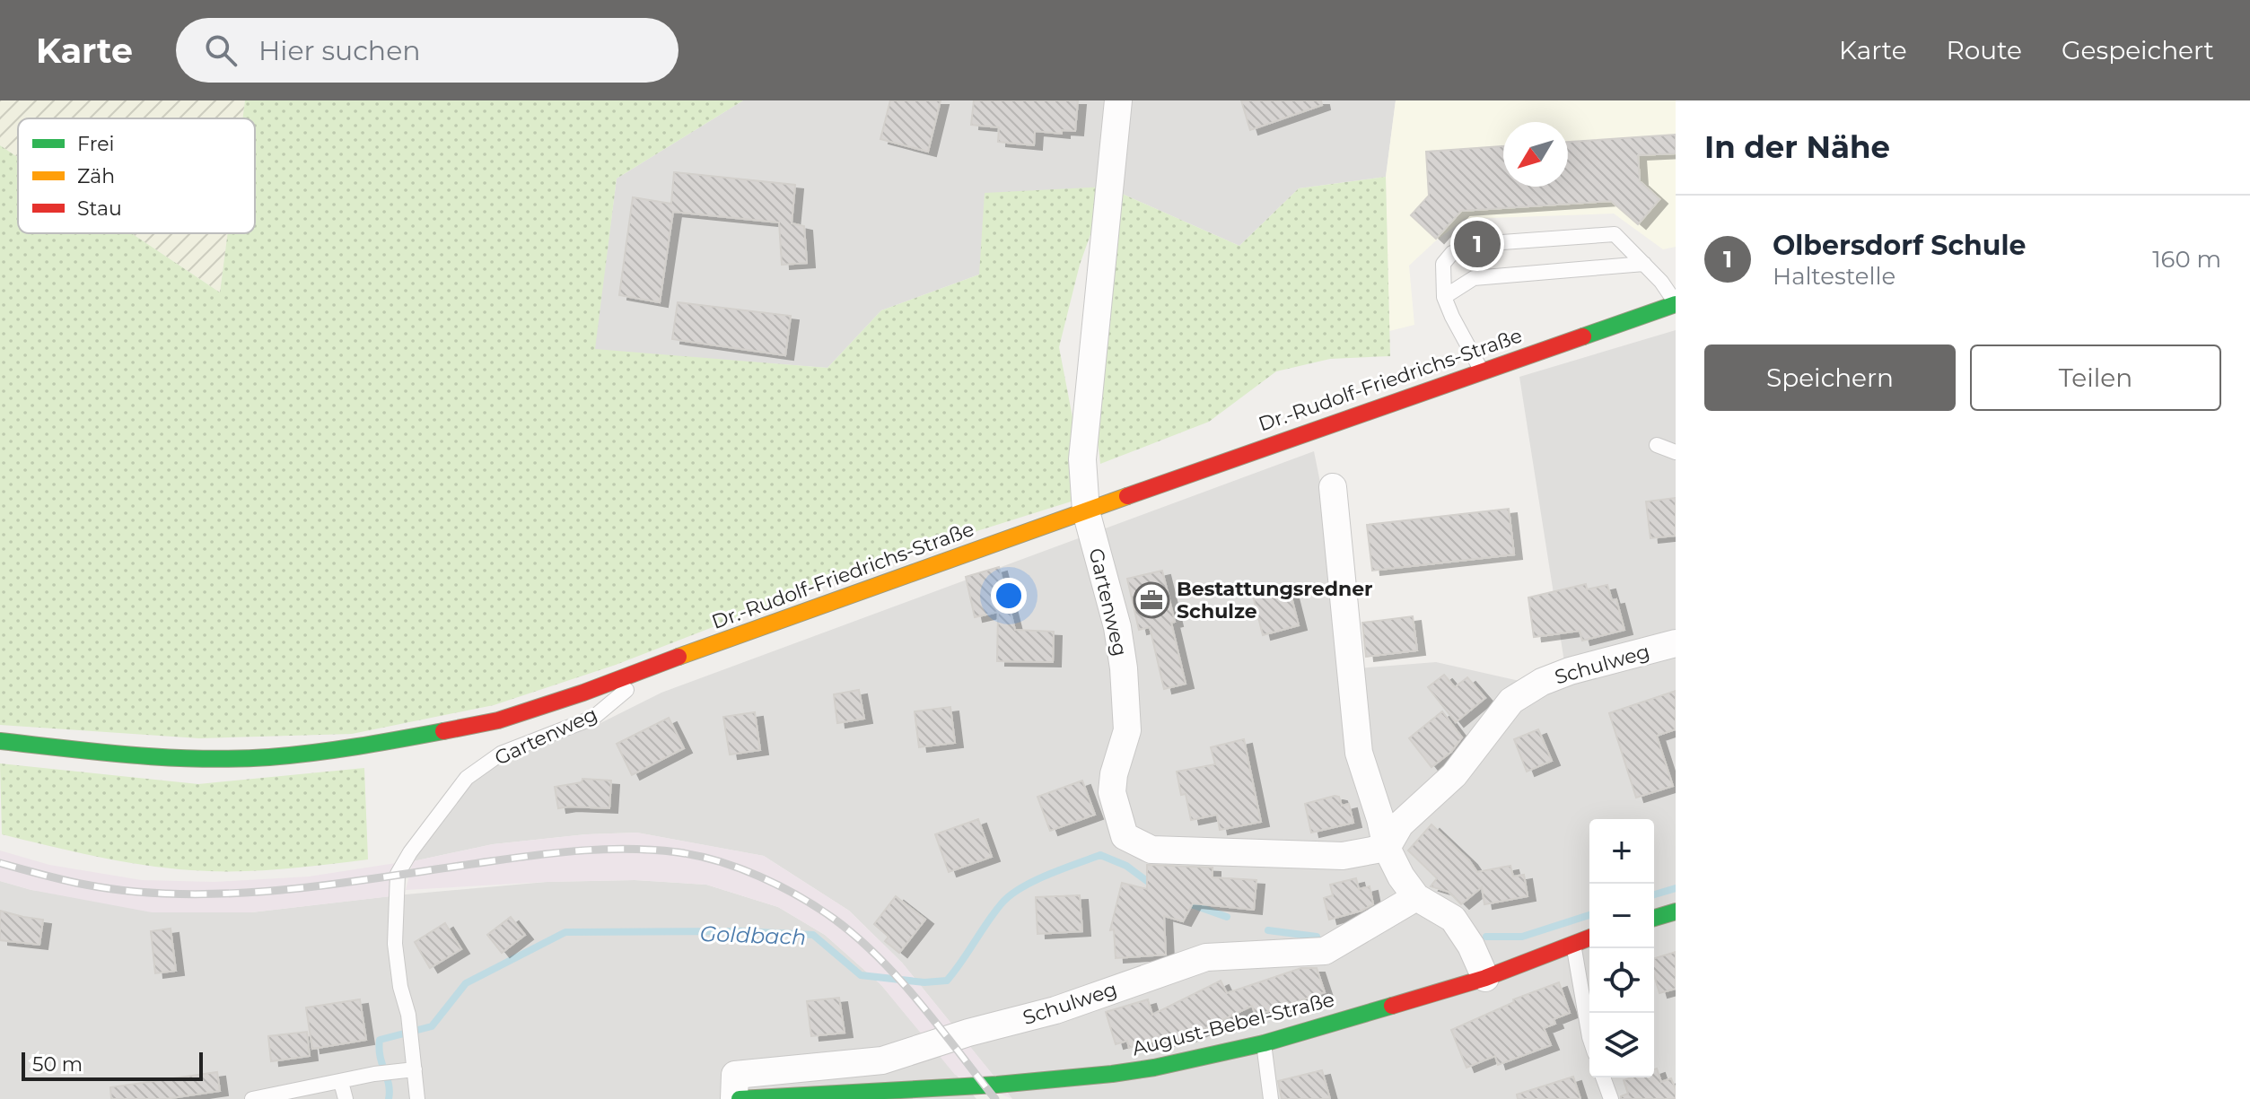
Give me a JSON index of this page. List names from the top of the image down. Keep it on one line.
{"streets":{"main road":["Dr.-Rudolf-Friedrichs-Straße","August-Bebel-Straße"],"street":["Gartenweg","Schulweg"]},"crossings":[["Dr.-Rudolf-Friedrichs-Straße","Gartenweg"],["Gartenweg","Schulweg"],["Schulweg","August-Bebel-Straße"]],"water":["Goldbach"],"places":{"office":["Bestattungsredner Schulze"]},"legend":["Frei","Zäh","Stau"],"scale_bar":"50 m","north":"bottom left","page":{"header":"Karte","search":"Hier suchen","nav":["Karte","Route","Gespeichert"],"heading":"In der Nähe","list":[{"mark":"1","name":"Olbersdorf Schule","note":"Haltestelle","value":"160 m"}],"pins":"1","buttons":["Speichern","Teilen"],"map_buttons":["+","−"],"scale":"50 m"}}
